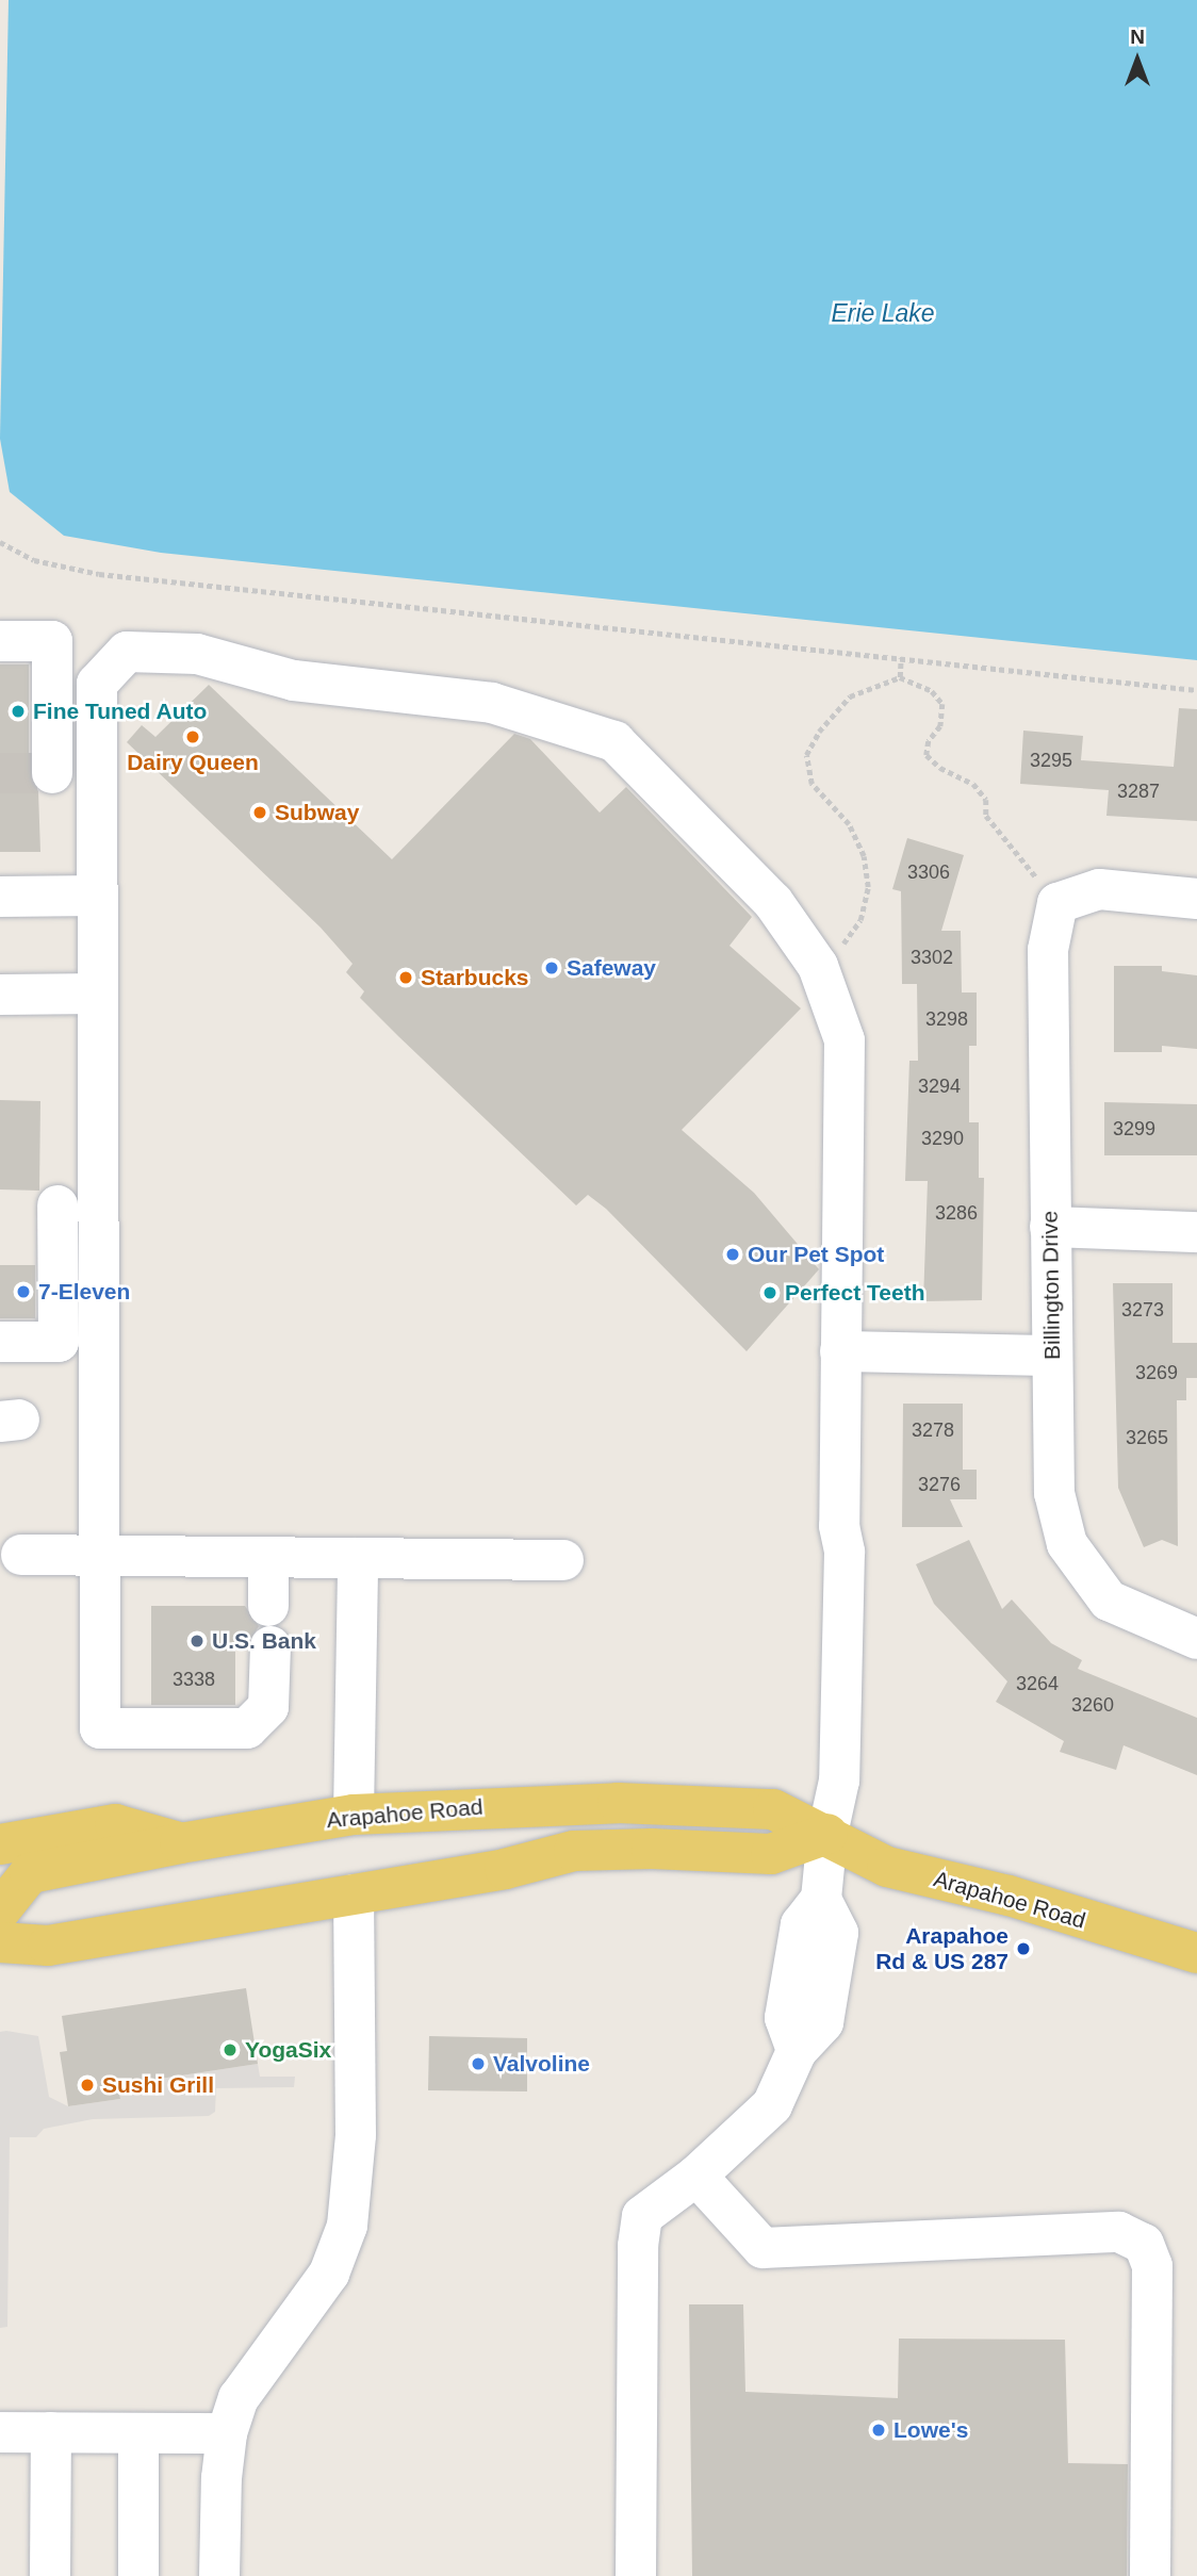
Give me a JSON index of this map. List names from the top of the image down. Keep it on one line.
{"streets":{"main road":["Arapahoe Road"],"street":["Billington Drive"]},"water":["Erie Lake"],"places":["Fine Tuned Auto","Dairy Queen","Subway","Safeway","Starbucks","Our Pet Spot","7-Eleven","Perfect Teeth","U.S. Bank","Arapahoe Rd & US 287","YogaSix","Valvoline","Sushi Grill","Lowe's"],"house_numbers":["3295","3287","3306","3302","3298","3294","3299","3290","3286","3273","3269","3278","3265","3276","3338","3264","3260"],"north":"top"}
